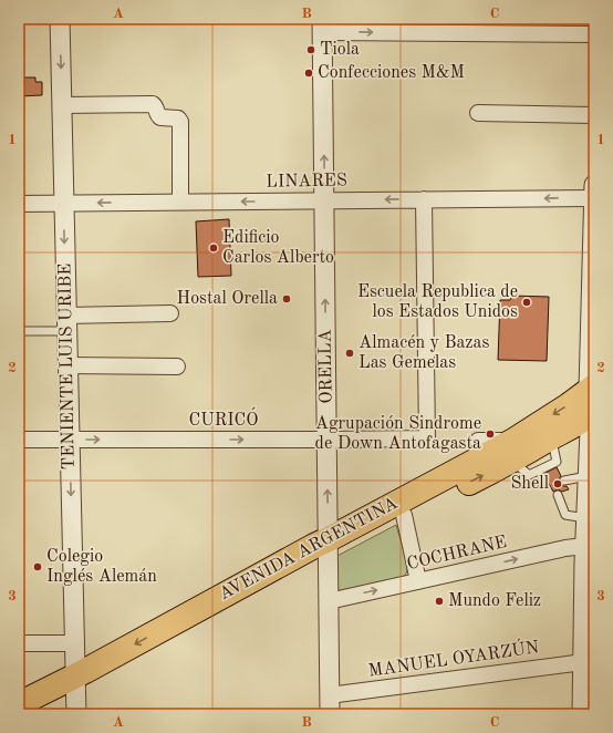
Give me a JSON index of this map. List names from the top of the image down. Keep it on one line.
{"streets":{"main road":["AVENIDA ARGENTINA"],"street":["LINARES","TENIENTE LUIS URIBE","ORELLA","CURICÓ","COCHRANE","MANUEL OYARZÚN"]},"crossings":[["LINARES","TENIENTE LUIS URIBE"],["LINARES","ORELLA"],["LINARES","CURICÓ"],["TENIENTE LUIS URIBE","CURICÓ"],["TENIENTE LUIS URIBE","AVENIDA ARGENTINA"],["ORELLA","CURICÓ"],["ORELLA","AVENIDA ARGENTINA"],["ORELLA","COCHRANE"],["ORELLA","MANUEL OYARZÚN"]],"one_way":["TENIENTE LUIS URIBE","ORELLA","COCHRANE"],"places":["Tiola","Confecciones M&M","Edificio Carlos Alberto","Hostal Orella","Escuela Republica de los Estados Unidos","Almacén y Bazas Las Gemelas","Agrupación Sindrome de Down Antofagasta","Shell","Colegio Inglés Alemán","Mundo Feliz"],"grid":{"columns":["A","B","C"],"rows":["1","2","3"]}}
